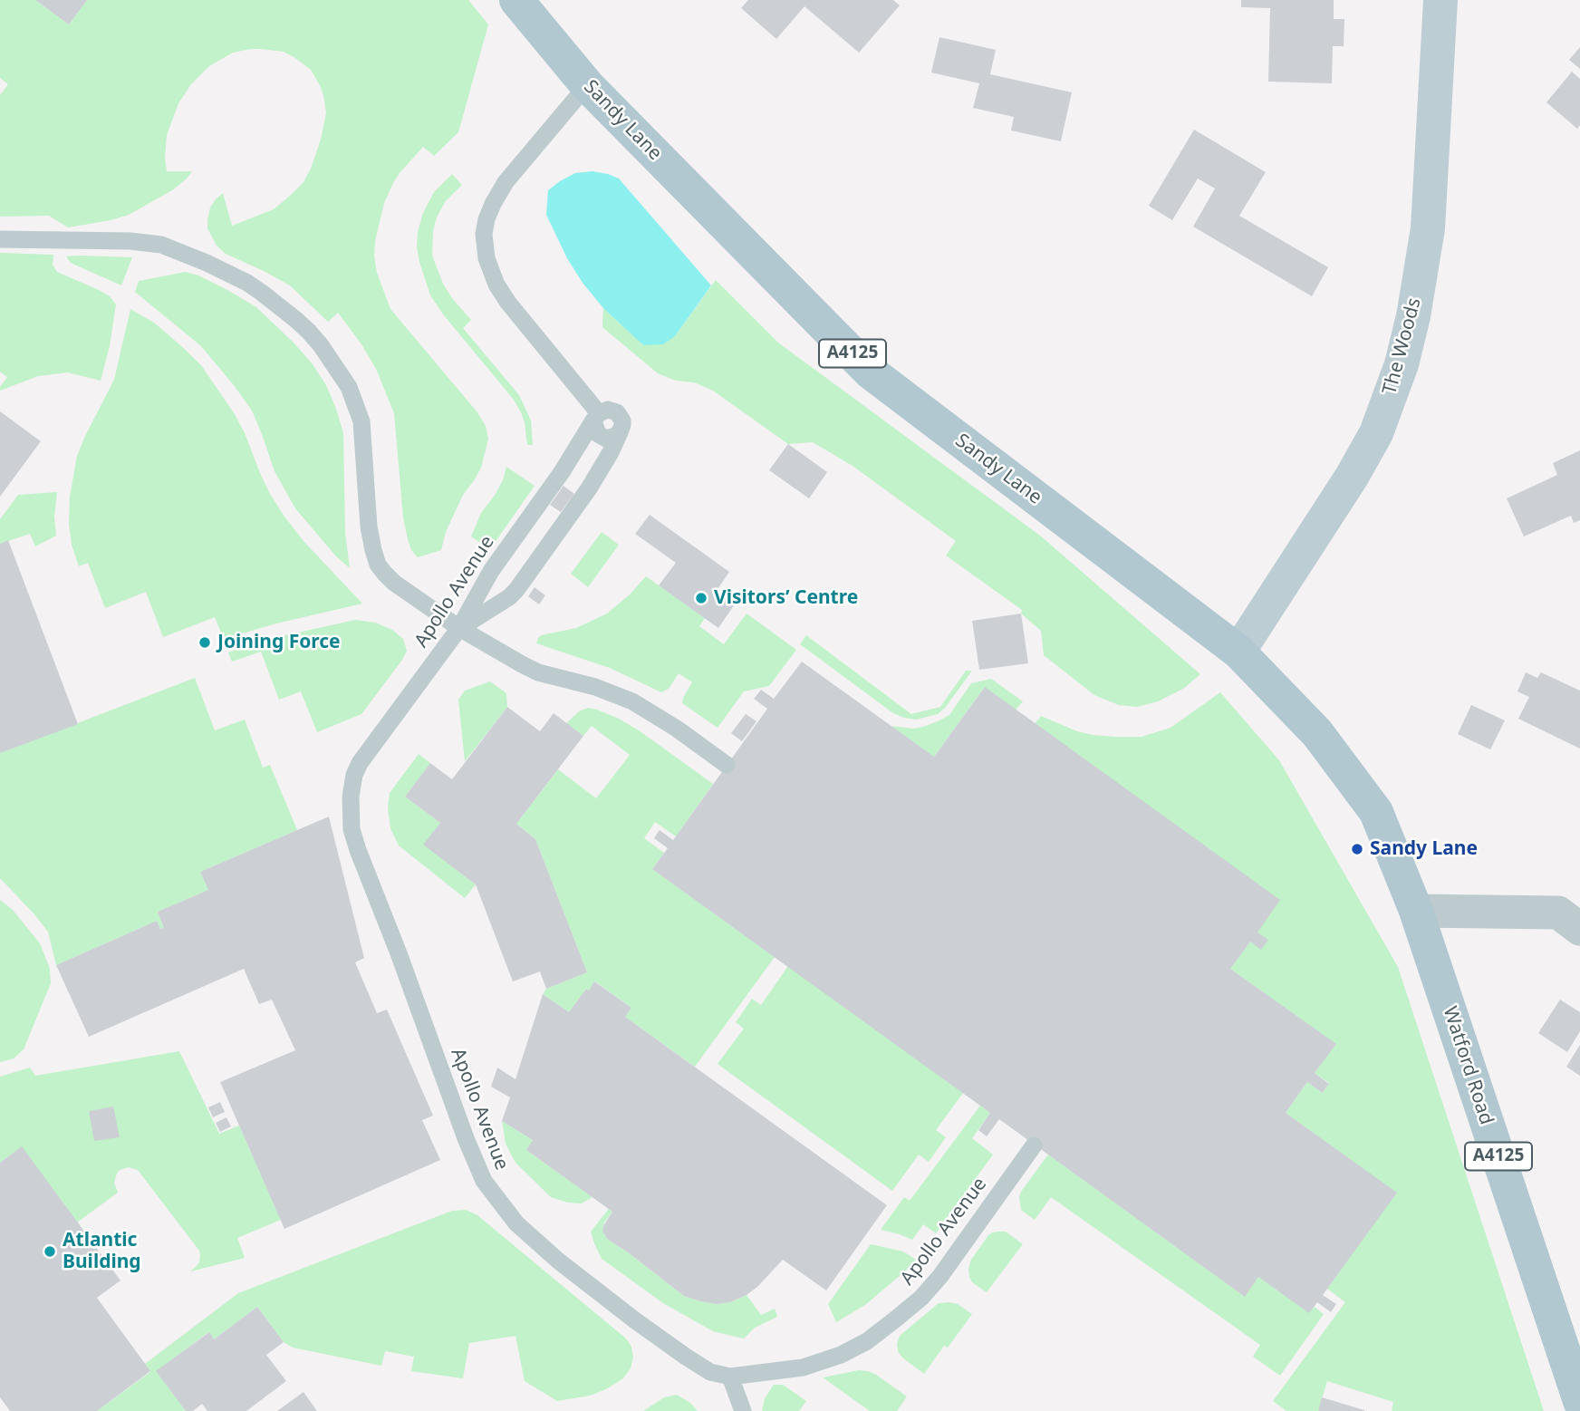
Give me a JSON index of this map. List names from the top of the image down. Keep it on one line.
{"streets":{"main road":["Sandy Lane","The Woods","A4125","Watford Road"],"lane":["Apollo Avenue"]},"crossings":[["Sandy Lane","The Woods"],["Sandy Lane","Watford Road"]],"places":["Visitors’ Centre","Joining Force","Sandy Lane","Atlantic Building"]}
